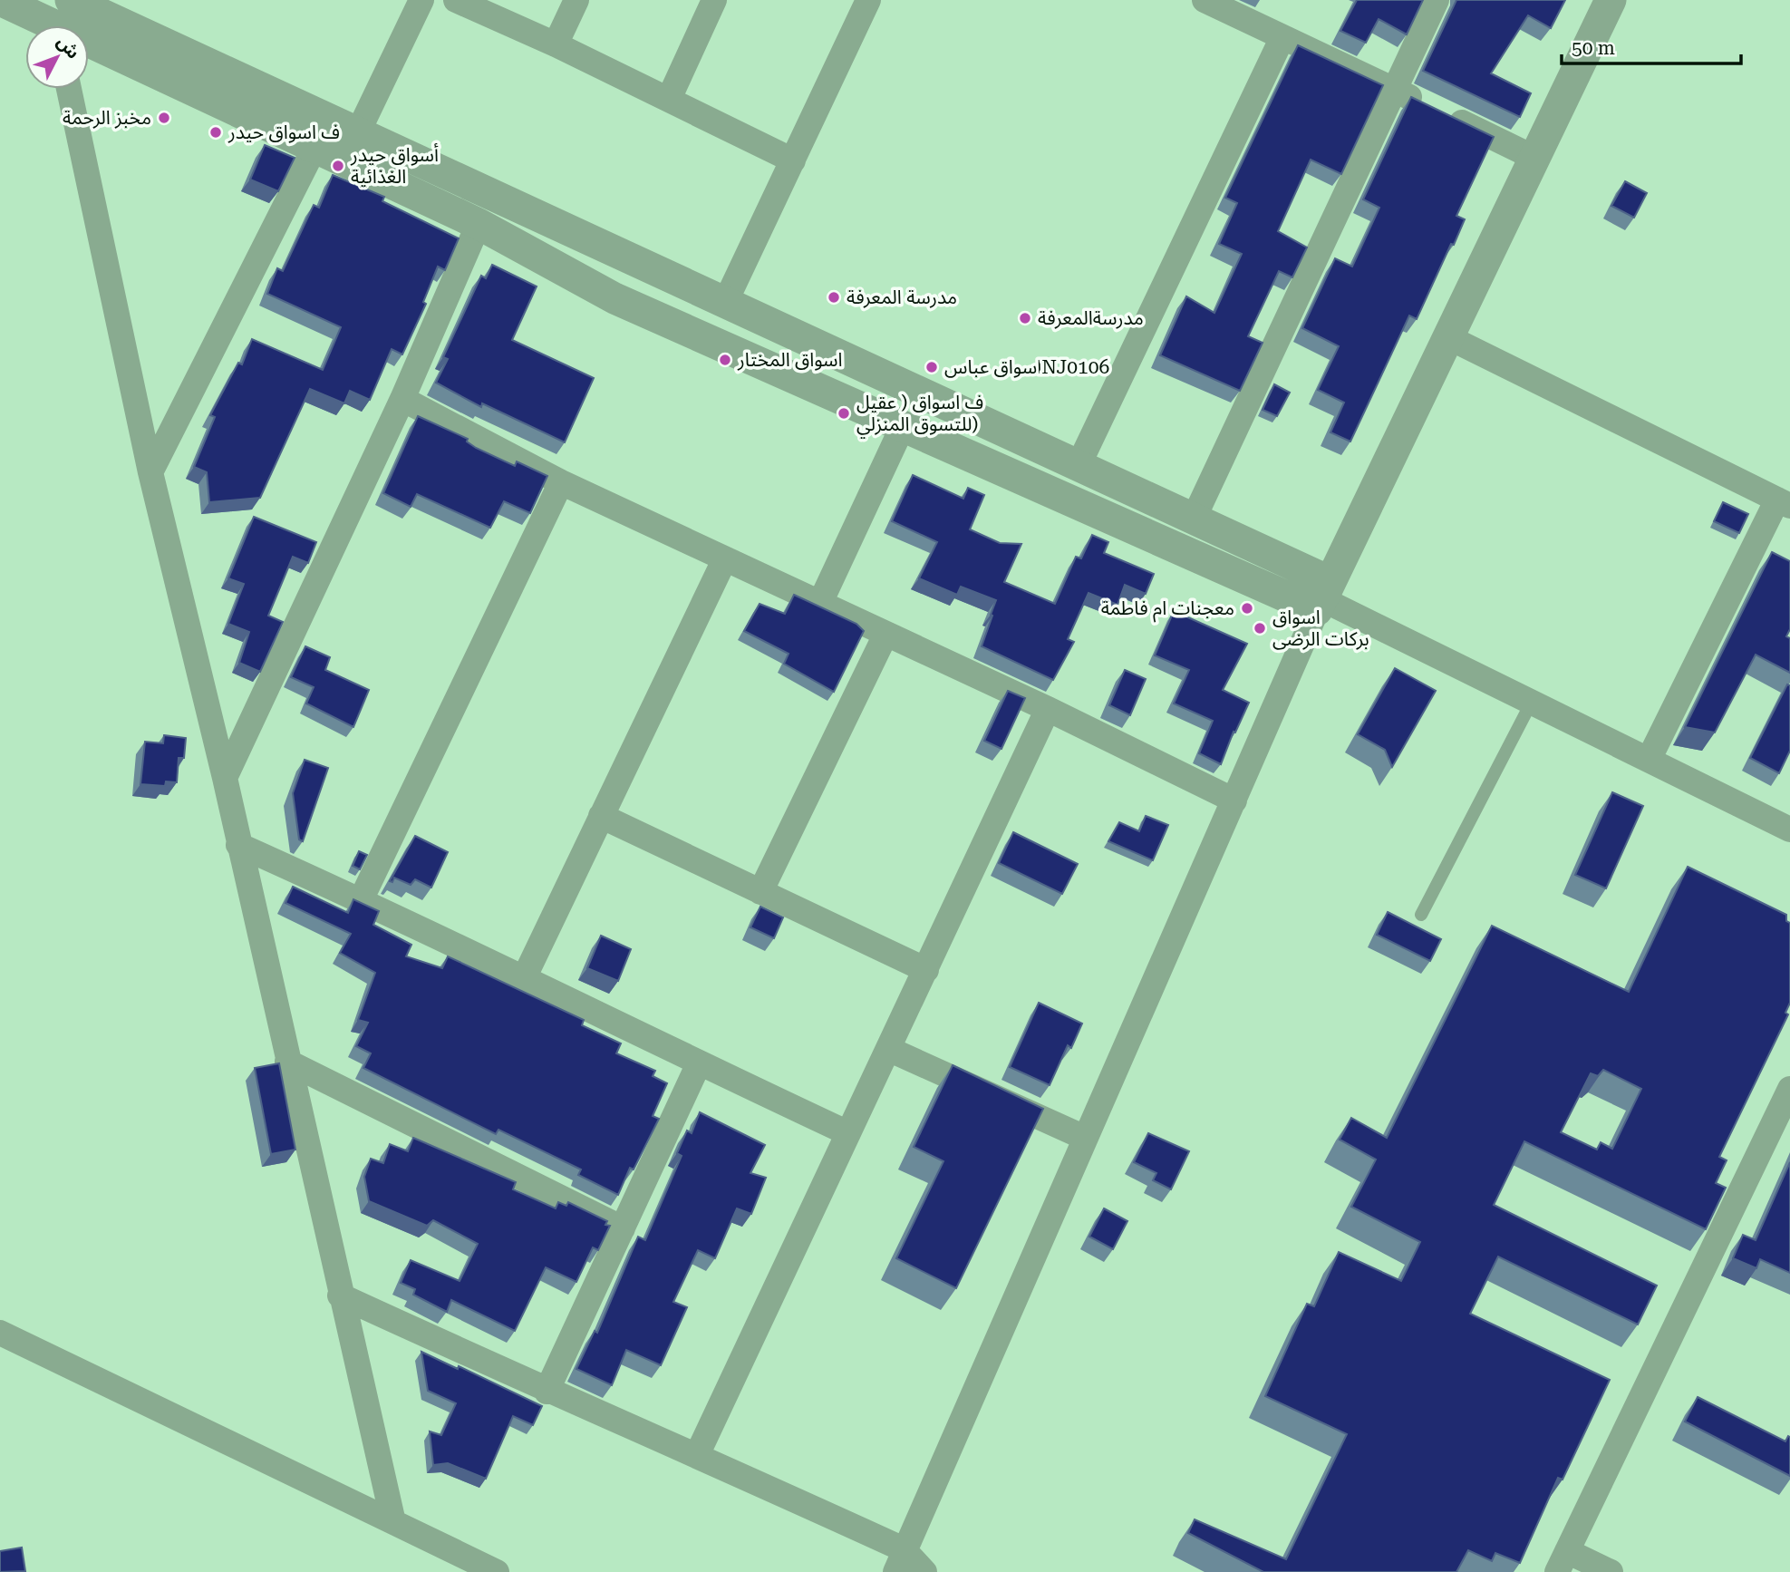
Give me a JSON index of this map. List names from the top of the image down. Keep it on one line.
{"places":["مخبز الرحمة","ف اسواق حيدر","أسواق حيدر الغذائية","مدرسة المعرفة","مدرسةالمعرفة","اسواق المختار","اسواق عباسNJ0106","ف اسواق ( عقيل للتسوق المنزلي)","معجنات ام فاطمة","اسواق بركات الرضى"],"scale_bar":"50 m","north":"top right"}
